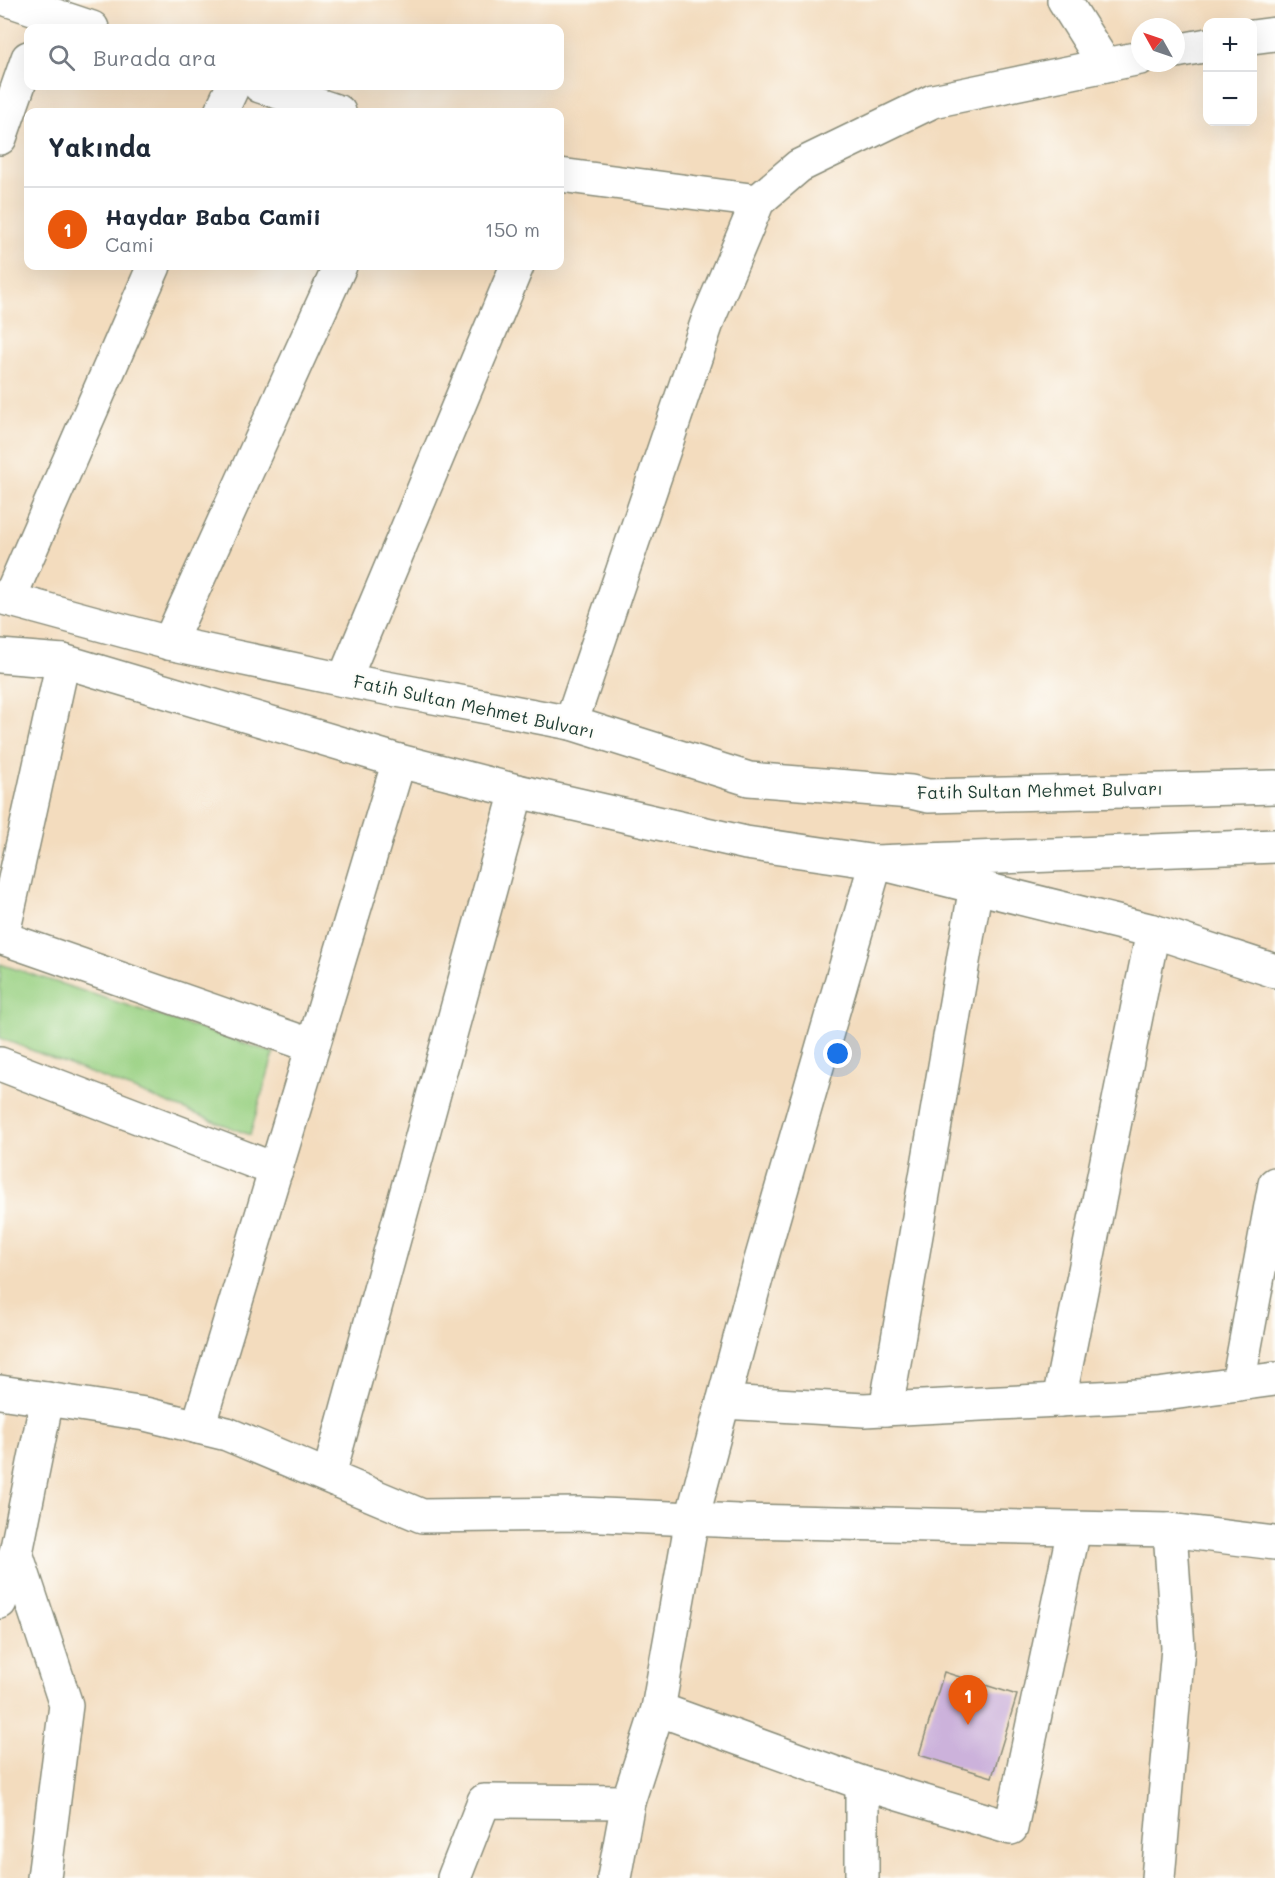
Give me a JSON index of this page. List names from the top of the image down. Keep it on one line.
{"streets":{"street":["Fatih Sultan Mehmet Bulvarı"]},"north":"top left","page":{"map_buttons":["+","−"],"search":"Burada ara","heading":"Yakında","list":[{"mark":"1","name":"Haydar Baba Camii","note":"Cami","value":"150 m"}],"pins":"1"}}
